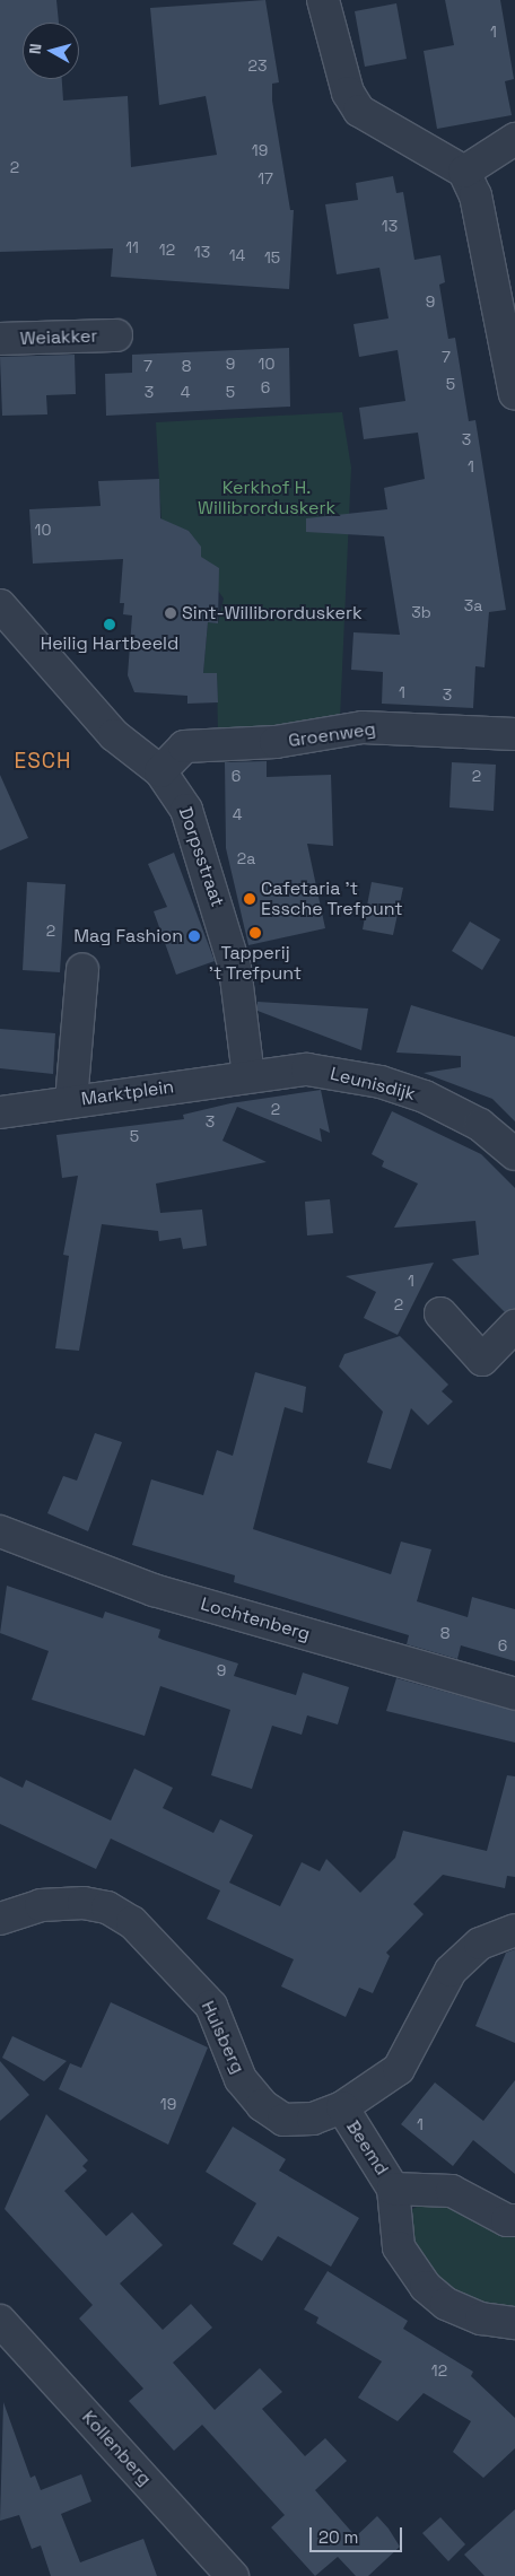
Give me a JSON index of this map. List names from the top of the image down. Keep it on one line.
{"streets":{"street":["Weiakker","Groenweg","Dorpsstraat","Leunisdijk","Marktplein","Lochtenberg","Hulsberg","Beemd","Kollenberg"]},"crossings":[["Groenweg","Dorpsstraat"],["Dorpsstraat","Leunisdijk"],["Dorpsstraat","Marktplein"],["Leunisdijk","Marktplein"],["Hulsberg","Beemd"]],"districts":["ESCH"],"parks":["Kerkhof H. Willibrorduskerk"],"places":["Sint-Willibrorduskerk","Heilig Hartbeeld","Cafetaria 't Essche Trefpunt","Tapperij 't Trefpunt","Mag Fashion"],"house_numbers":["1","23","19","2","17","13","11","12","13","14","15","9","7","9","10","7","8","5","6","3","4","5","3","1","10","3a","3b","1","3","6","2","4","2a","2","2","3","5","1","2","8","6","9","19","1","12"],"scale_bar":"20 m","north":"left"}
